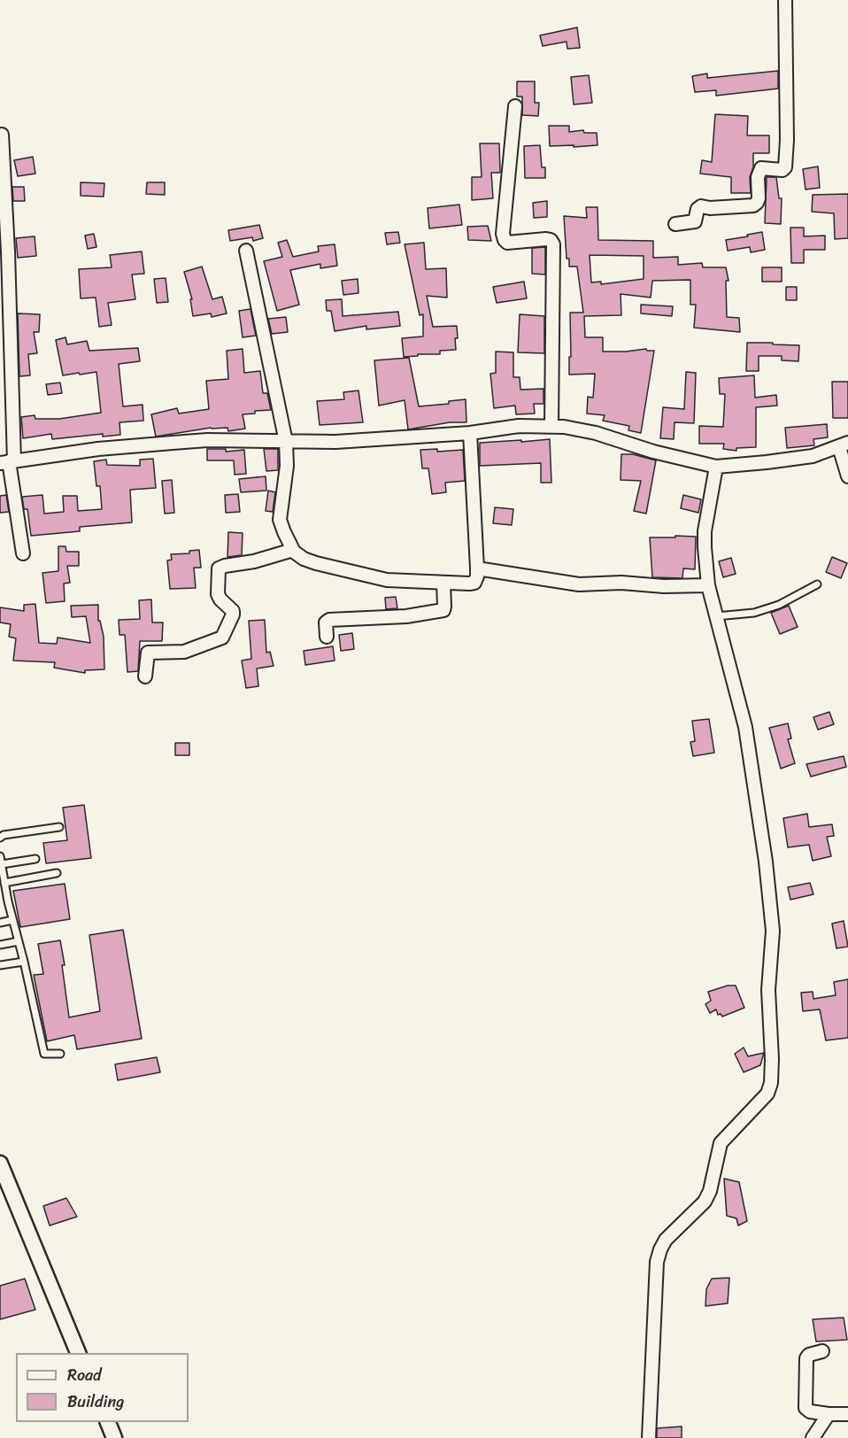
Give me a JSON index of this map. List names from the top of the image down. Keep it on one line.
{"legend":["Road","Building"]}
